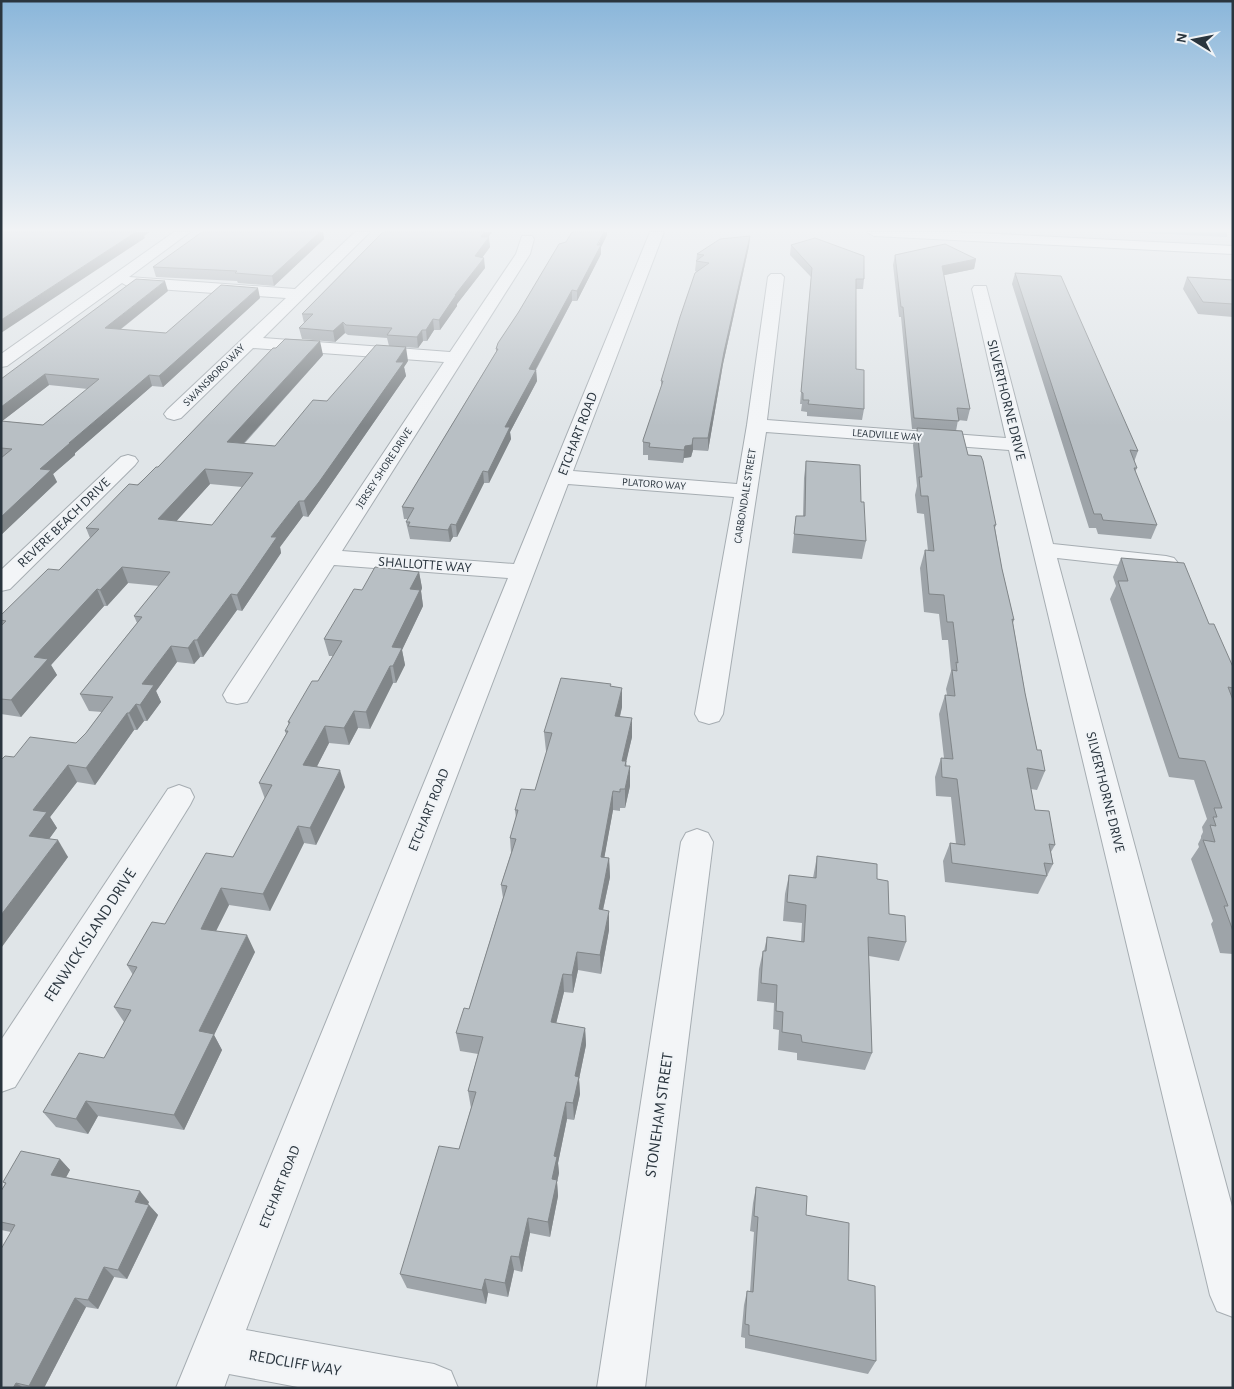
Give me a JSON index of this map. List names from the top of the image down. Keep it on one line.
{"streets":{"street":["SWANSBORO WAY","SILVERTHORNE DRIVE","ETCHART ROAD","LEADVILLE WAY","JERSEY SHORE DRIVE","PLATORO WAY","CARBONDALE STREET","REVERE BEACH DRIVE","SHALLOTTE WAY","FENWICK ISLAND DRIVE","STONEHAM STREET","REDCLIFF WAY"]},"crossings":[["SILVERTHORNE DRIVE","LEADVILLE WAY"],["ETCHART ROAD","PLATORO WAY"],["ETCHART ROAD","SHALLOTTE WAY"],["ETCHART ROAD","REDCLIFF WAY"],["LEADVILLE WAY","CARBONDALE STREET"],["JERSEY SHORE DRIVE","SHALLOTTE WAY"],["PLATORO WAY","CARBONDALE STREET"]],"north":"left"}
